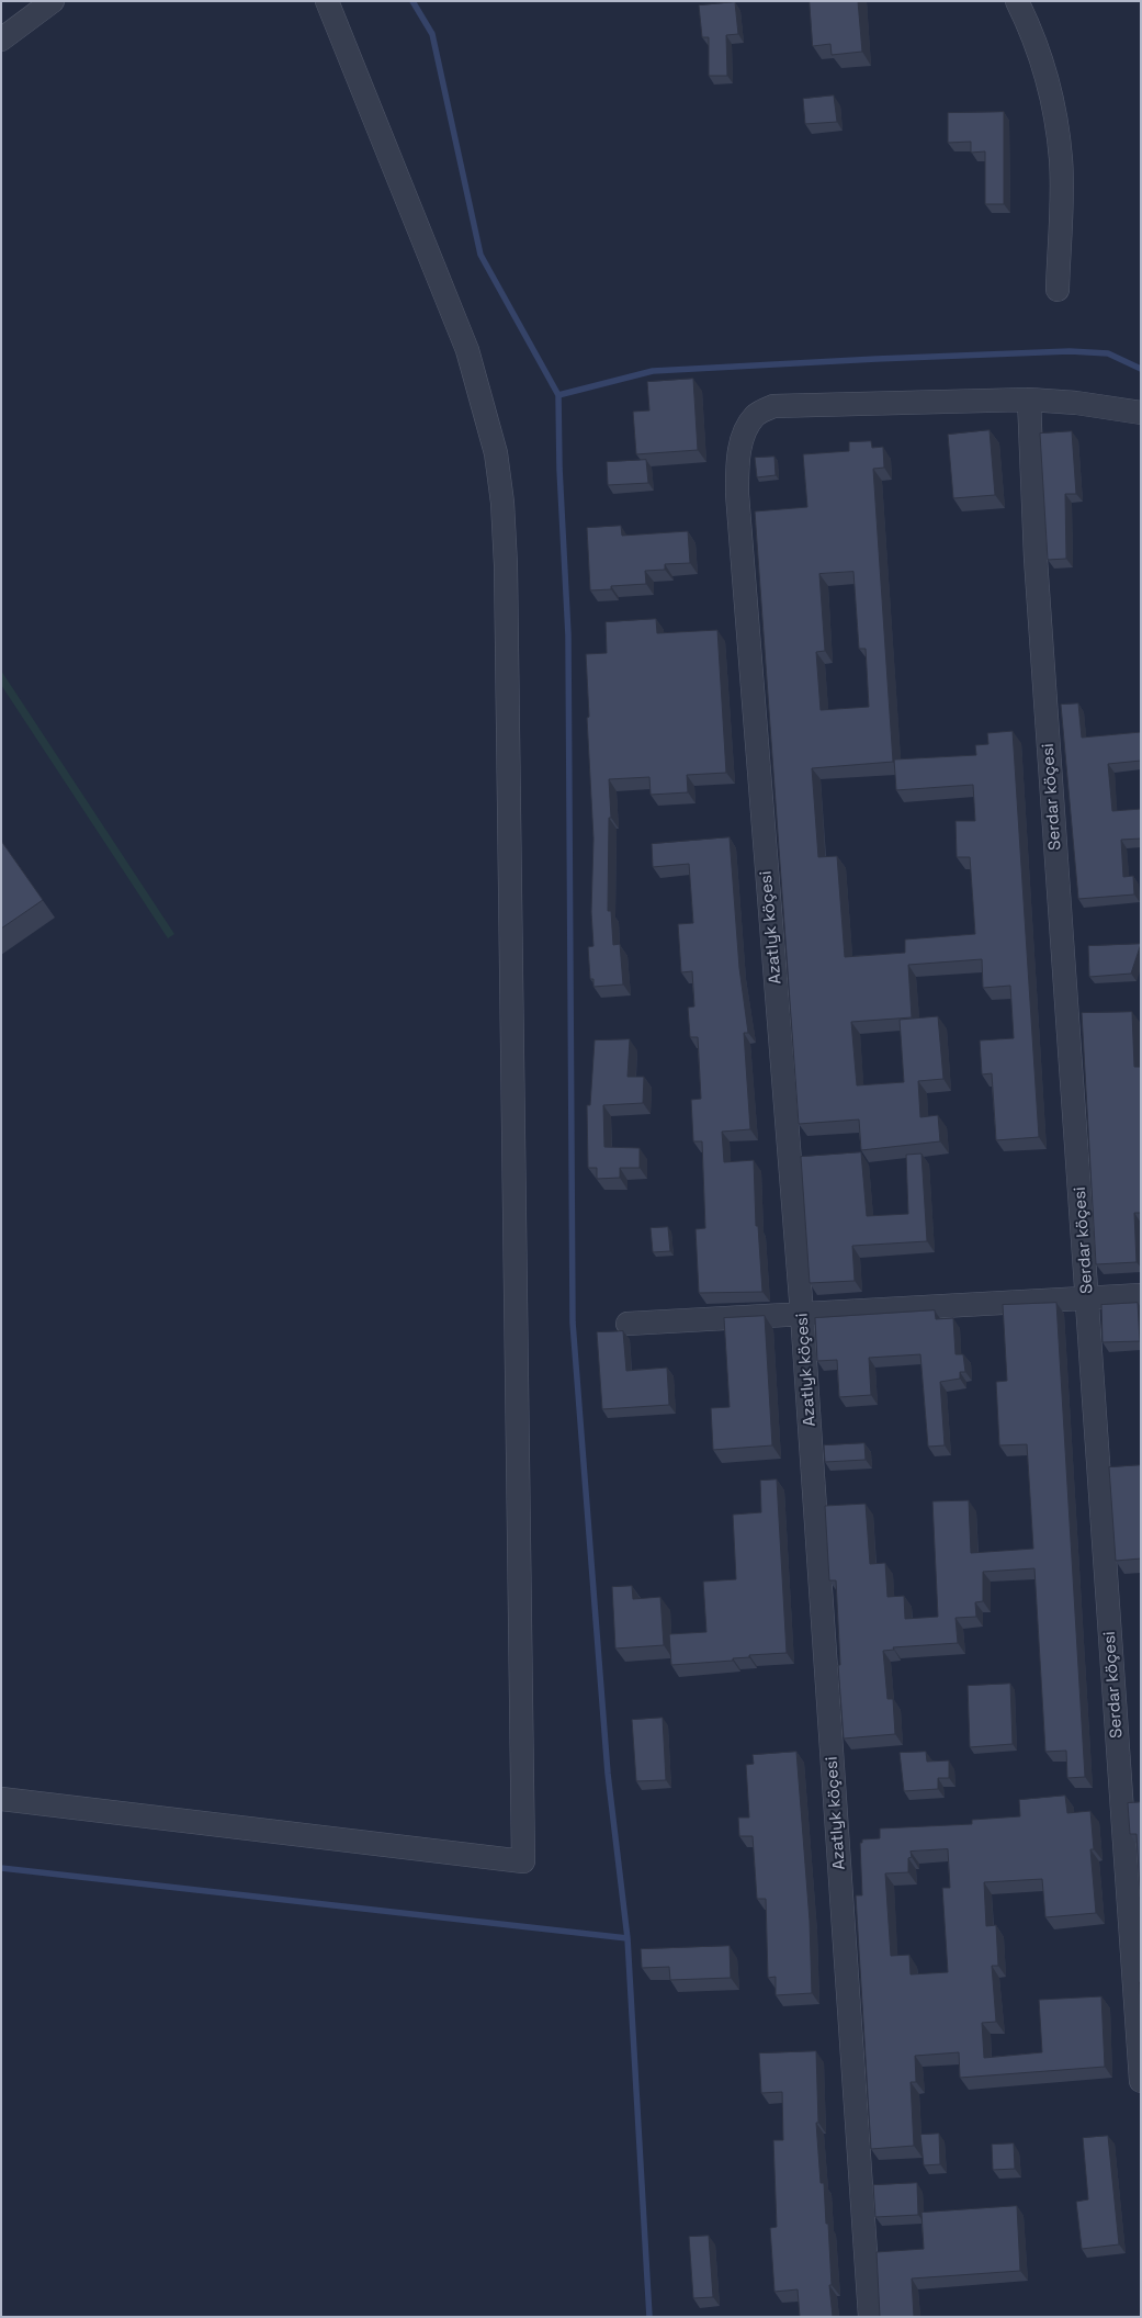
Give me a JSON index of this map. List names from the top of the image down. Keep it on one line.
{"streets":{"street":["Serdar köçesi","Azatlyk köçesi"]},"crossings":[["Serdar köçesi","Azatlyk köçesi"]]}
